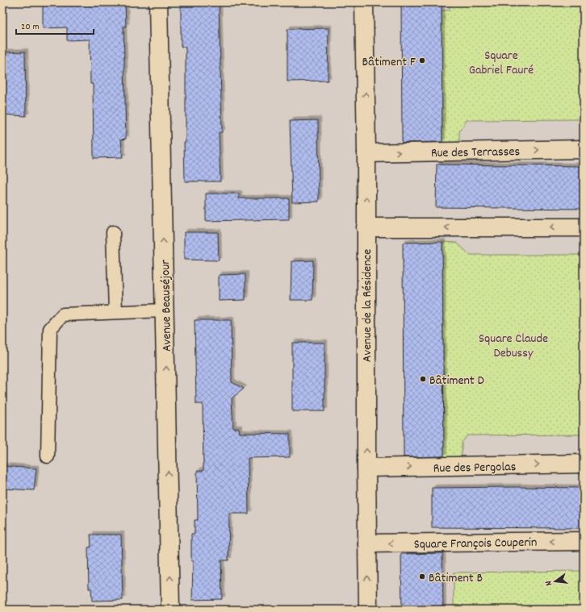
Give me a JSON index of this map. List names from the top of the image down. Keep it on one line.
{"streets":{"street":["Rue des Terrasses","Avenue Beauséjour","Avenue de la Résidence","Rue des Pergolas","Square François Couperin"]},"crossings":[["Rue des Terrasses","Avenue de la Résidence"],["Avenue de la Résidence","Rue des Pergolas"],["Avenue de la Résidence","Square François Couperin"]],"one_way":["Avenue Beauséjour","Avenue de la Résidence","Rue des Pergolas","Square François Couperin"],"parks":["Square Gabriel Fauré","Square Claude Debussy"],"places":["Bâtiment F","Bâtiment D","Bâtiment B"],"scale_bar":"20 m","north":"left"}
